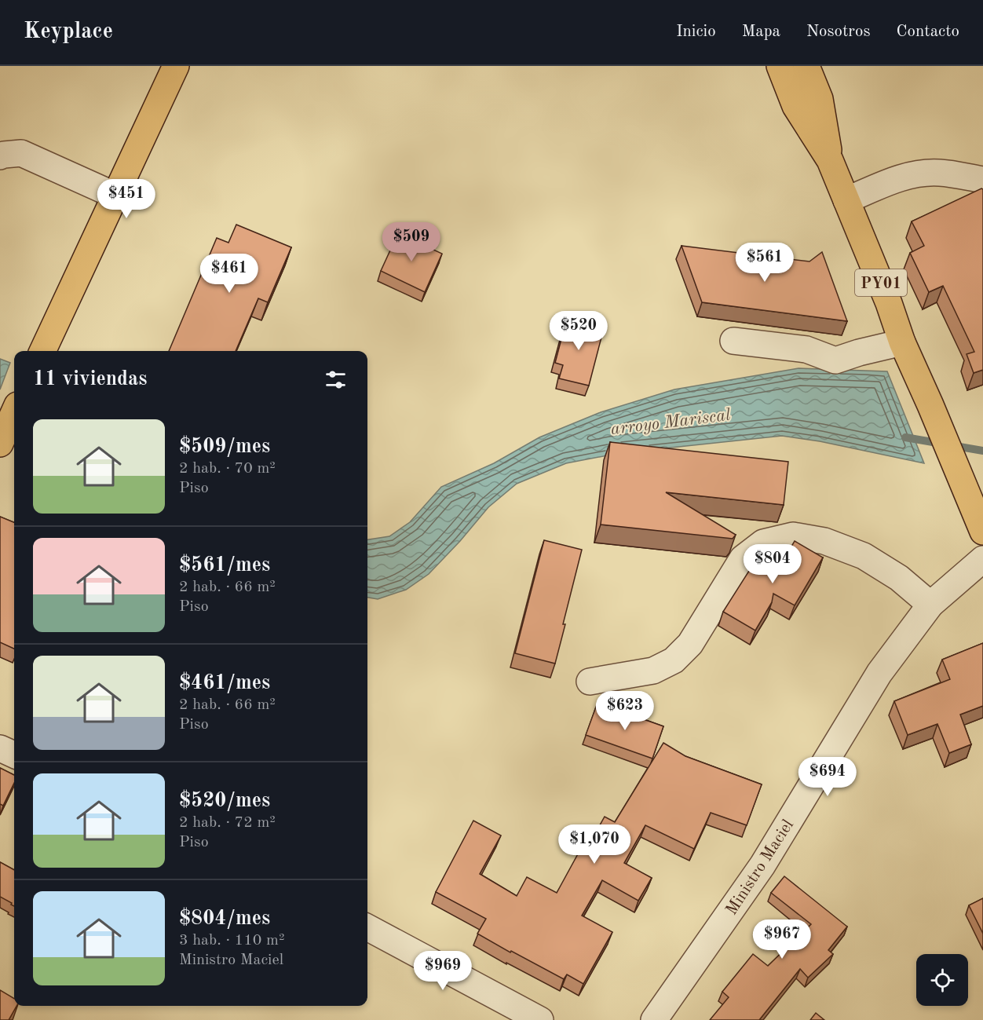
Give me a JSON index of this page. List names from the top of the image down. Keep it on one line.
{"streets":{"main road":["PY01"],"street":["Ministro Maciel"]},"water":["arroyo Mariscal"],"page":{"header":"Keyplace","nav":["Inicio","Mapa","Nosotros","Contacto"],"price":["$451","$509","$561","$461","$520","$804","$623","$694","$1,070","$967","$969"],"heading":"11 viviendas","list":[{"name":"$509/mes","note":"2 hab. · 70 m² · Piso"},{"name":"$561/mes","note":"2 hab. · 66 m² · Piso"},{"name":"$461/mes","note":"2 hab. · 66 m² · Piso"},{"name":"$520/mes","note":"2 hab. · 72 m² · Piso"},{"name":"$804/mes","note":"3 hab. · 110 m² · Ministro Maciel"}]}}
